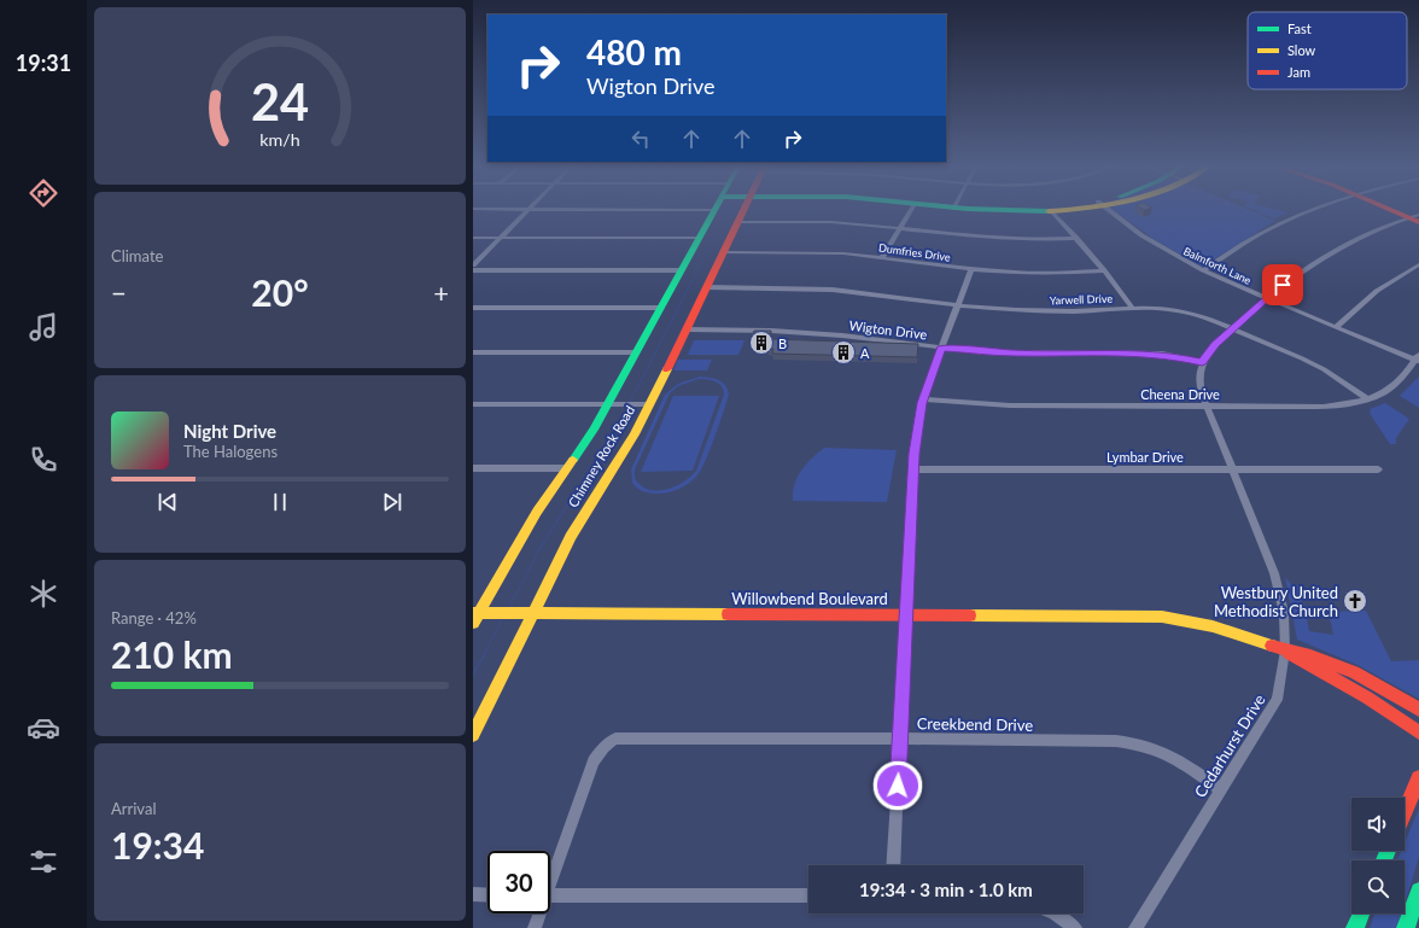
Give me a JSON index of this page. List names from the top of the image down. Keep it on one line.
{"streets":{"main road":["Chimney Rock Road","Willowbend Boulevard"],"street":["Dumfries Drive","Balmforth Lane","Yarwell Drive","Wigton Drive","Cheena Drive","Lymbar Drive","Creekbend Drive","Cedarhurst Drive"]},"crossings":[["Dumfries Drive","Chimney Rock Road"],["Balmforth Lane","Cheena Drive"],["Yarwell Drive","Cheena Drive"],["Yarwell Drive","Chimney Rock Road"],["Wigton Drive","Chimney Rock Road"],["Wigton Drive","Cedarhurst Drive"],["Cheena Drive","Cedarhurst Drive"],["Chimney Rock Road","Willowbend Boulevard"],["Lymbar Drive","Cedarhurst Drive"],["Willowbend Boulevard","Cedarhurst Drive"],["Creekbend Drive","Cedarhurst Drive"]],"places":{"building":["B","A"],"church":["Westbury United Methodist Church"]},"legend":["Fast","Slow","Jam"],"page":{"tabs":"19:31","turn":["480 m","Wigton Drive"],"tile":["Climate",["Range · 42%","210 km"],["Arrival","19:34"]],"heat":["−","20°","+"],"song":["Night Drive","The Halogens"],"limit":"30","trip":"19:34 · 3 min · 1.0 km","gauge":["24","km/h"]}}
